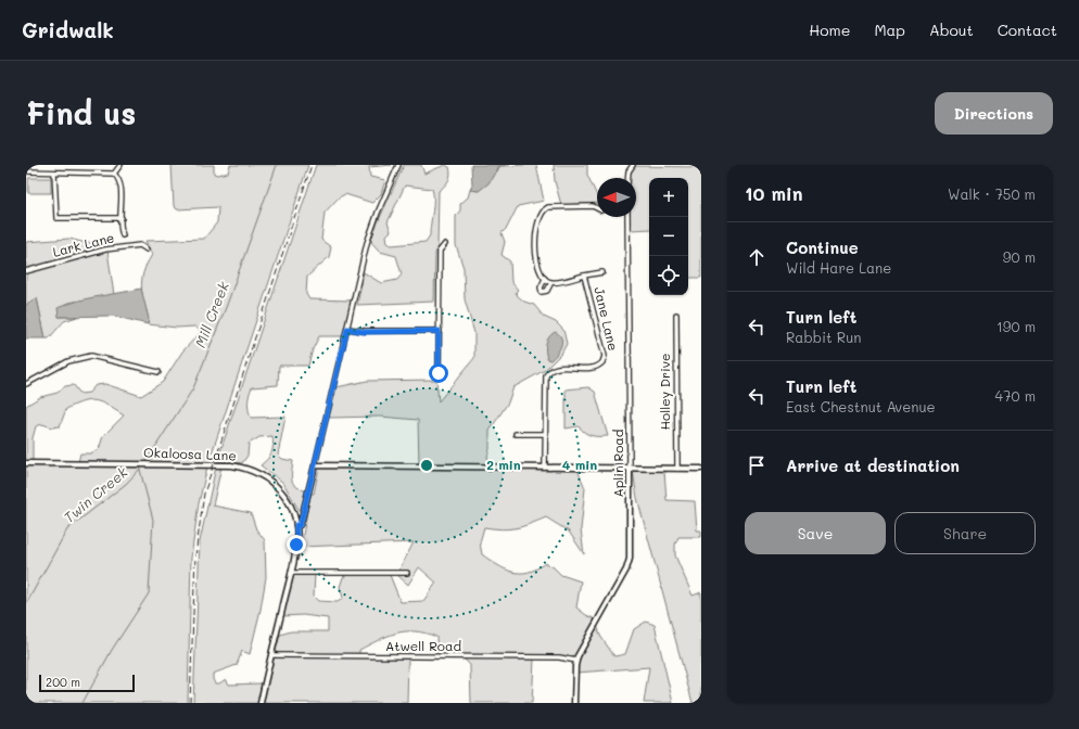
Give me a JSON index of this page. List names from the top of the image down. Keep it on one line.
{"streets":{"street":["Lark Lane","Jane Lane","Holley Drive","Okaloosa Lane","Aplin Road","Atwell Road"]},"crossings":[["Aplin Road","Atwell Road"]],"water":["Mill Creek","Twin Creek"],"scale_bar":"200 m","north":"left","page":{"header":"Gridwalk","nav":["Home","Map","About","Contact"],"buttons":["Directions",["Save","Share"]],"title":"Find us","heading":["10 min","Walk · 750 m"],"map_buttons":["+","−"],"list":[["Continue","Wild Hare Lane","90 m"],["Turn left","Rabbit Run","190 m"],["Turn left","East Chestnut Avenue","470 m"],"Arrive at destination"],"scale":"200 m"},"rings":["2 min","4 min"]}
